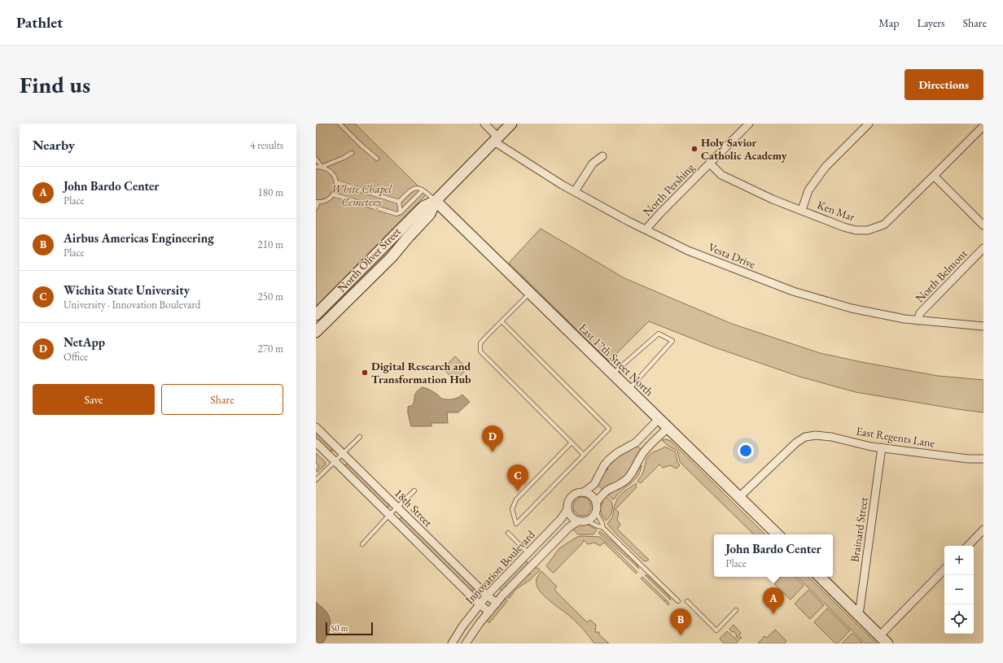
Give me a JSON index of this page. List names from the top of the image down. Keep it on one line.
{"streets":{"street":["North Pershing","Ken Mar","Vesta Drive","North Oliver Street","North Belmont","East 17th Street North","East Regents Lane","18th Street","Brainard Street","Innovation Boulevard"]},"crossings":[["North Pershing","Ken Mar"],["North Pershing","Vesta Drive"],["Vesta Drive","North Oliver Street"],["Vesta Drive","North Belmont"],["North Oliver Street","East 17th Street North"],["East 17th Street North","East Regents Lane"],["East 17th Street North","Innovation Boulevard"],["East Regents Lane","Brainard Street"],["18th Street","Innovation Boulevard"]],"parks":["White Chapel Cemetery"],"places":["Holy Savior Catholic Academy","Digital Research and Transformation Hub"],"scale_bar":"50 m","page":{"header":"Pathlet","nav":["Map","Layers","Share"],"buttons":["Directions",["Save","Share"]],"title":"Find us","heading":["Nearby","4 results"],"list":[{"mark":"A","name":"John Bardo Center","note":"Place","value":"180 m"},{"mark":"B","name":"Airbus Americas Engineering","note":"Place","value":"210 m"},{"mark":"C","name":"Wichita State University","note":"University · Innovation Boulevard","value":"250 m"},{"mark":"D","name":"NetApp","note":"Office","value":"270 m"}],"pins":["D","C","A","B"],"popup":["John Bardo Center","Place"],"map_buttons":["+","−"],"scale":"50 m"}}
